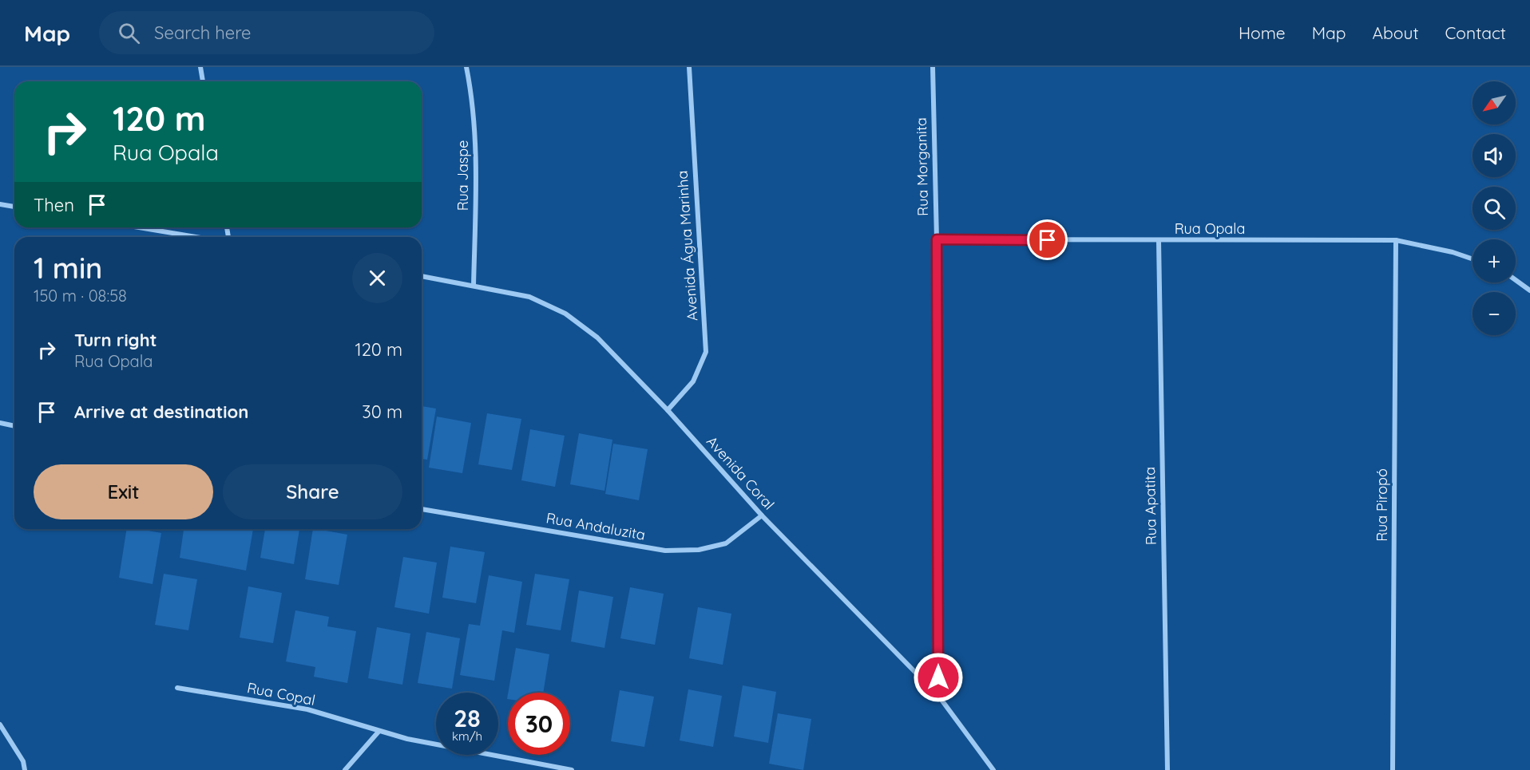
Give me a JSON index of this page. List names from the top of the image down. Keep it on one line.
{"streets":{"street":["Rua Morganita","Rua Jaspe","Rua Opala","Avenida Água Marinha","Avenida Coral","Rua Piropó","Rua Apatita","Rua Andaluzita","Rua Copal"]},"crossings":[["Rua Morganita","Rua Opala"],["Rua Morganita","Avenida Coral"],["Rua Jaspe","Avenida Coral"],["Rua Opala","Rua Piropó"],["Rua Opala","Rua Apatita"],["Avenida Água Marinha","Avenida Coral"],["Avenida Coral","Rua Andaluzita"]],"north":"bottom left","page":{"header":"Map","search":"Search here","nav":["Home","Map","About","Contact"],"map_buttons":["+","−"],"turn":["120 m","Rua Opala"],"then":"Then","heading":["1 min","150 m · 08:58"],"list":[{"name":"Turn right","note":"Rua Opala","value":"120 m"},{"name":"Arrive at destination","value":"30 m"}],"buttons":["Exit","Share"],"speed":"28 km/h","limit":"30"}}
